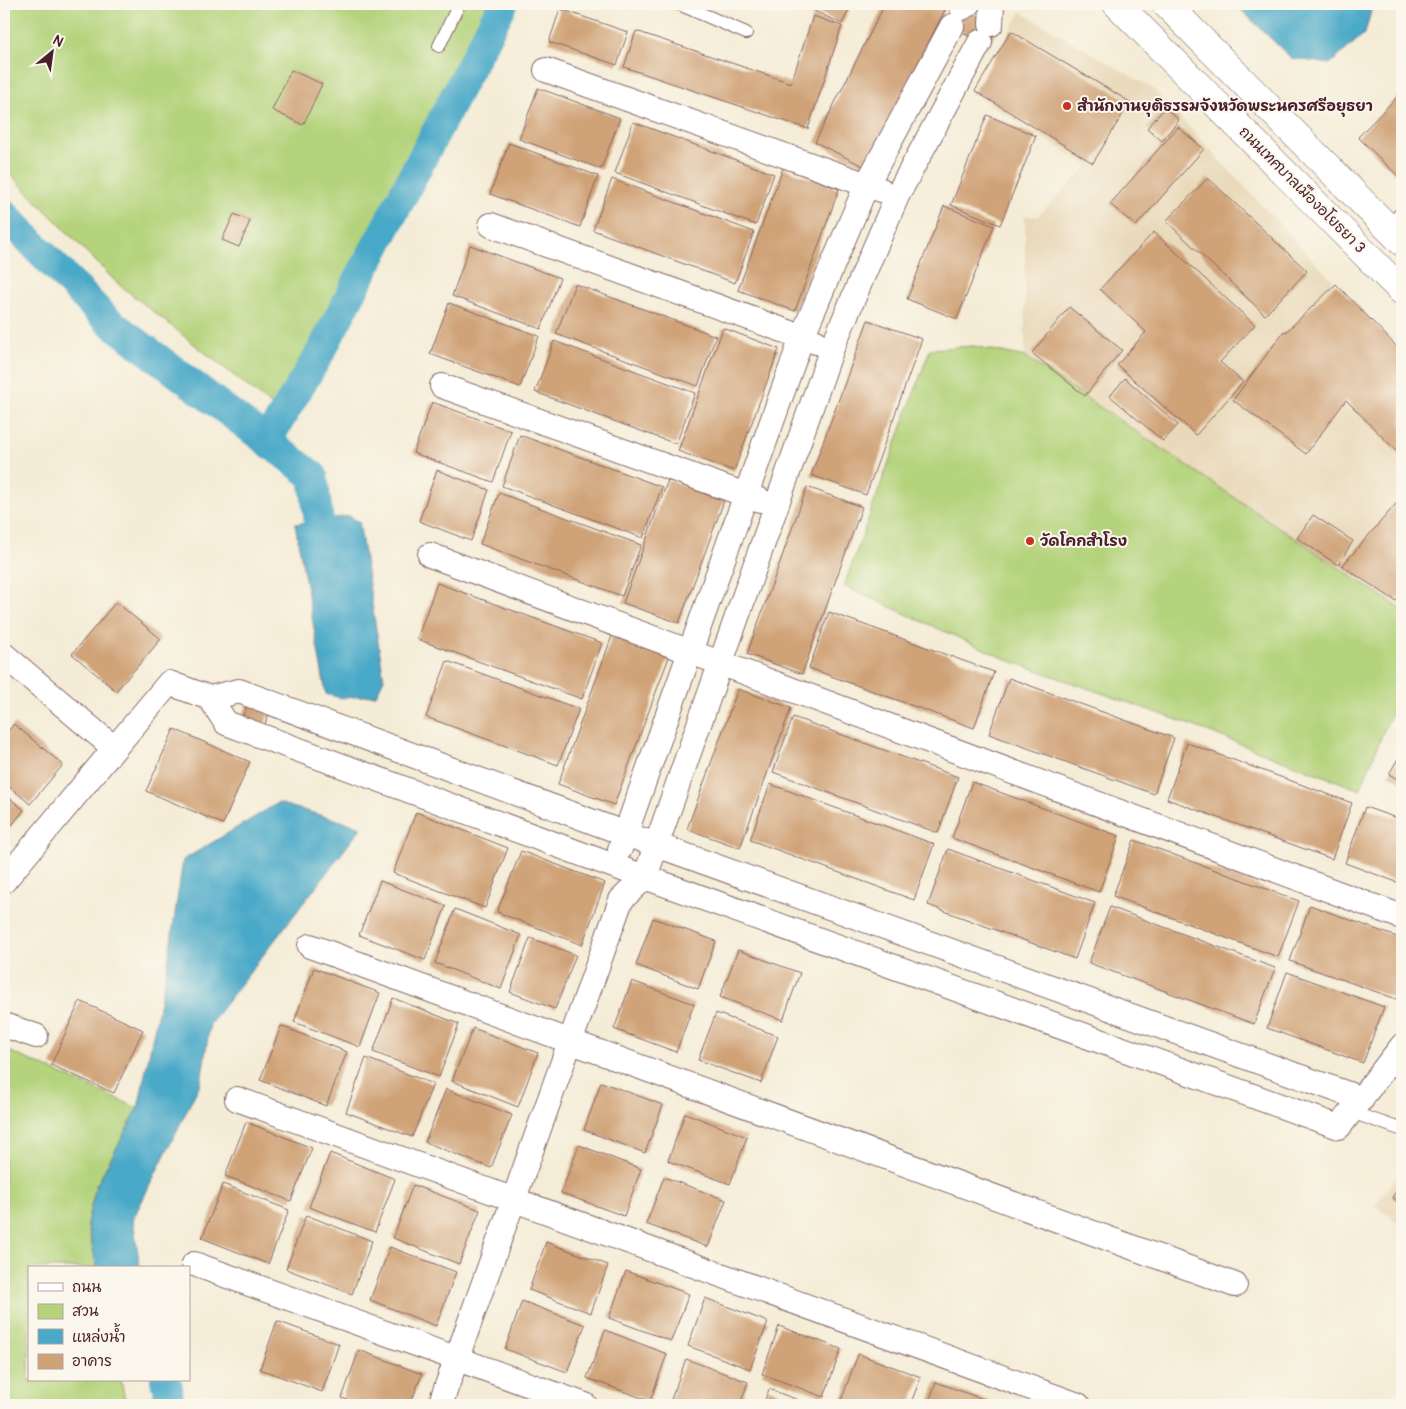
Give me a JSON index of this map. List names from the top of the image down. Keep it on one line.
{"streets":{"street":["ถนนเทศบาลเมืองอโยธยา 3"]},"places":["สำนักงานยุติธรรมจังหวัดพระนครศรีอยุธยา","วัดโคกสำโรง"],"legend":["ถนน","สวน","แหล่งน้ำ","อาคาร"],"north":"top right"}
